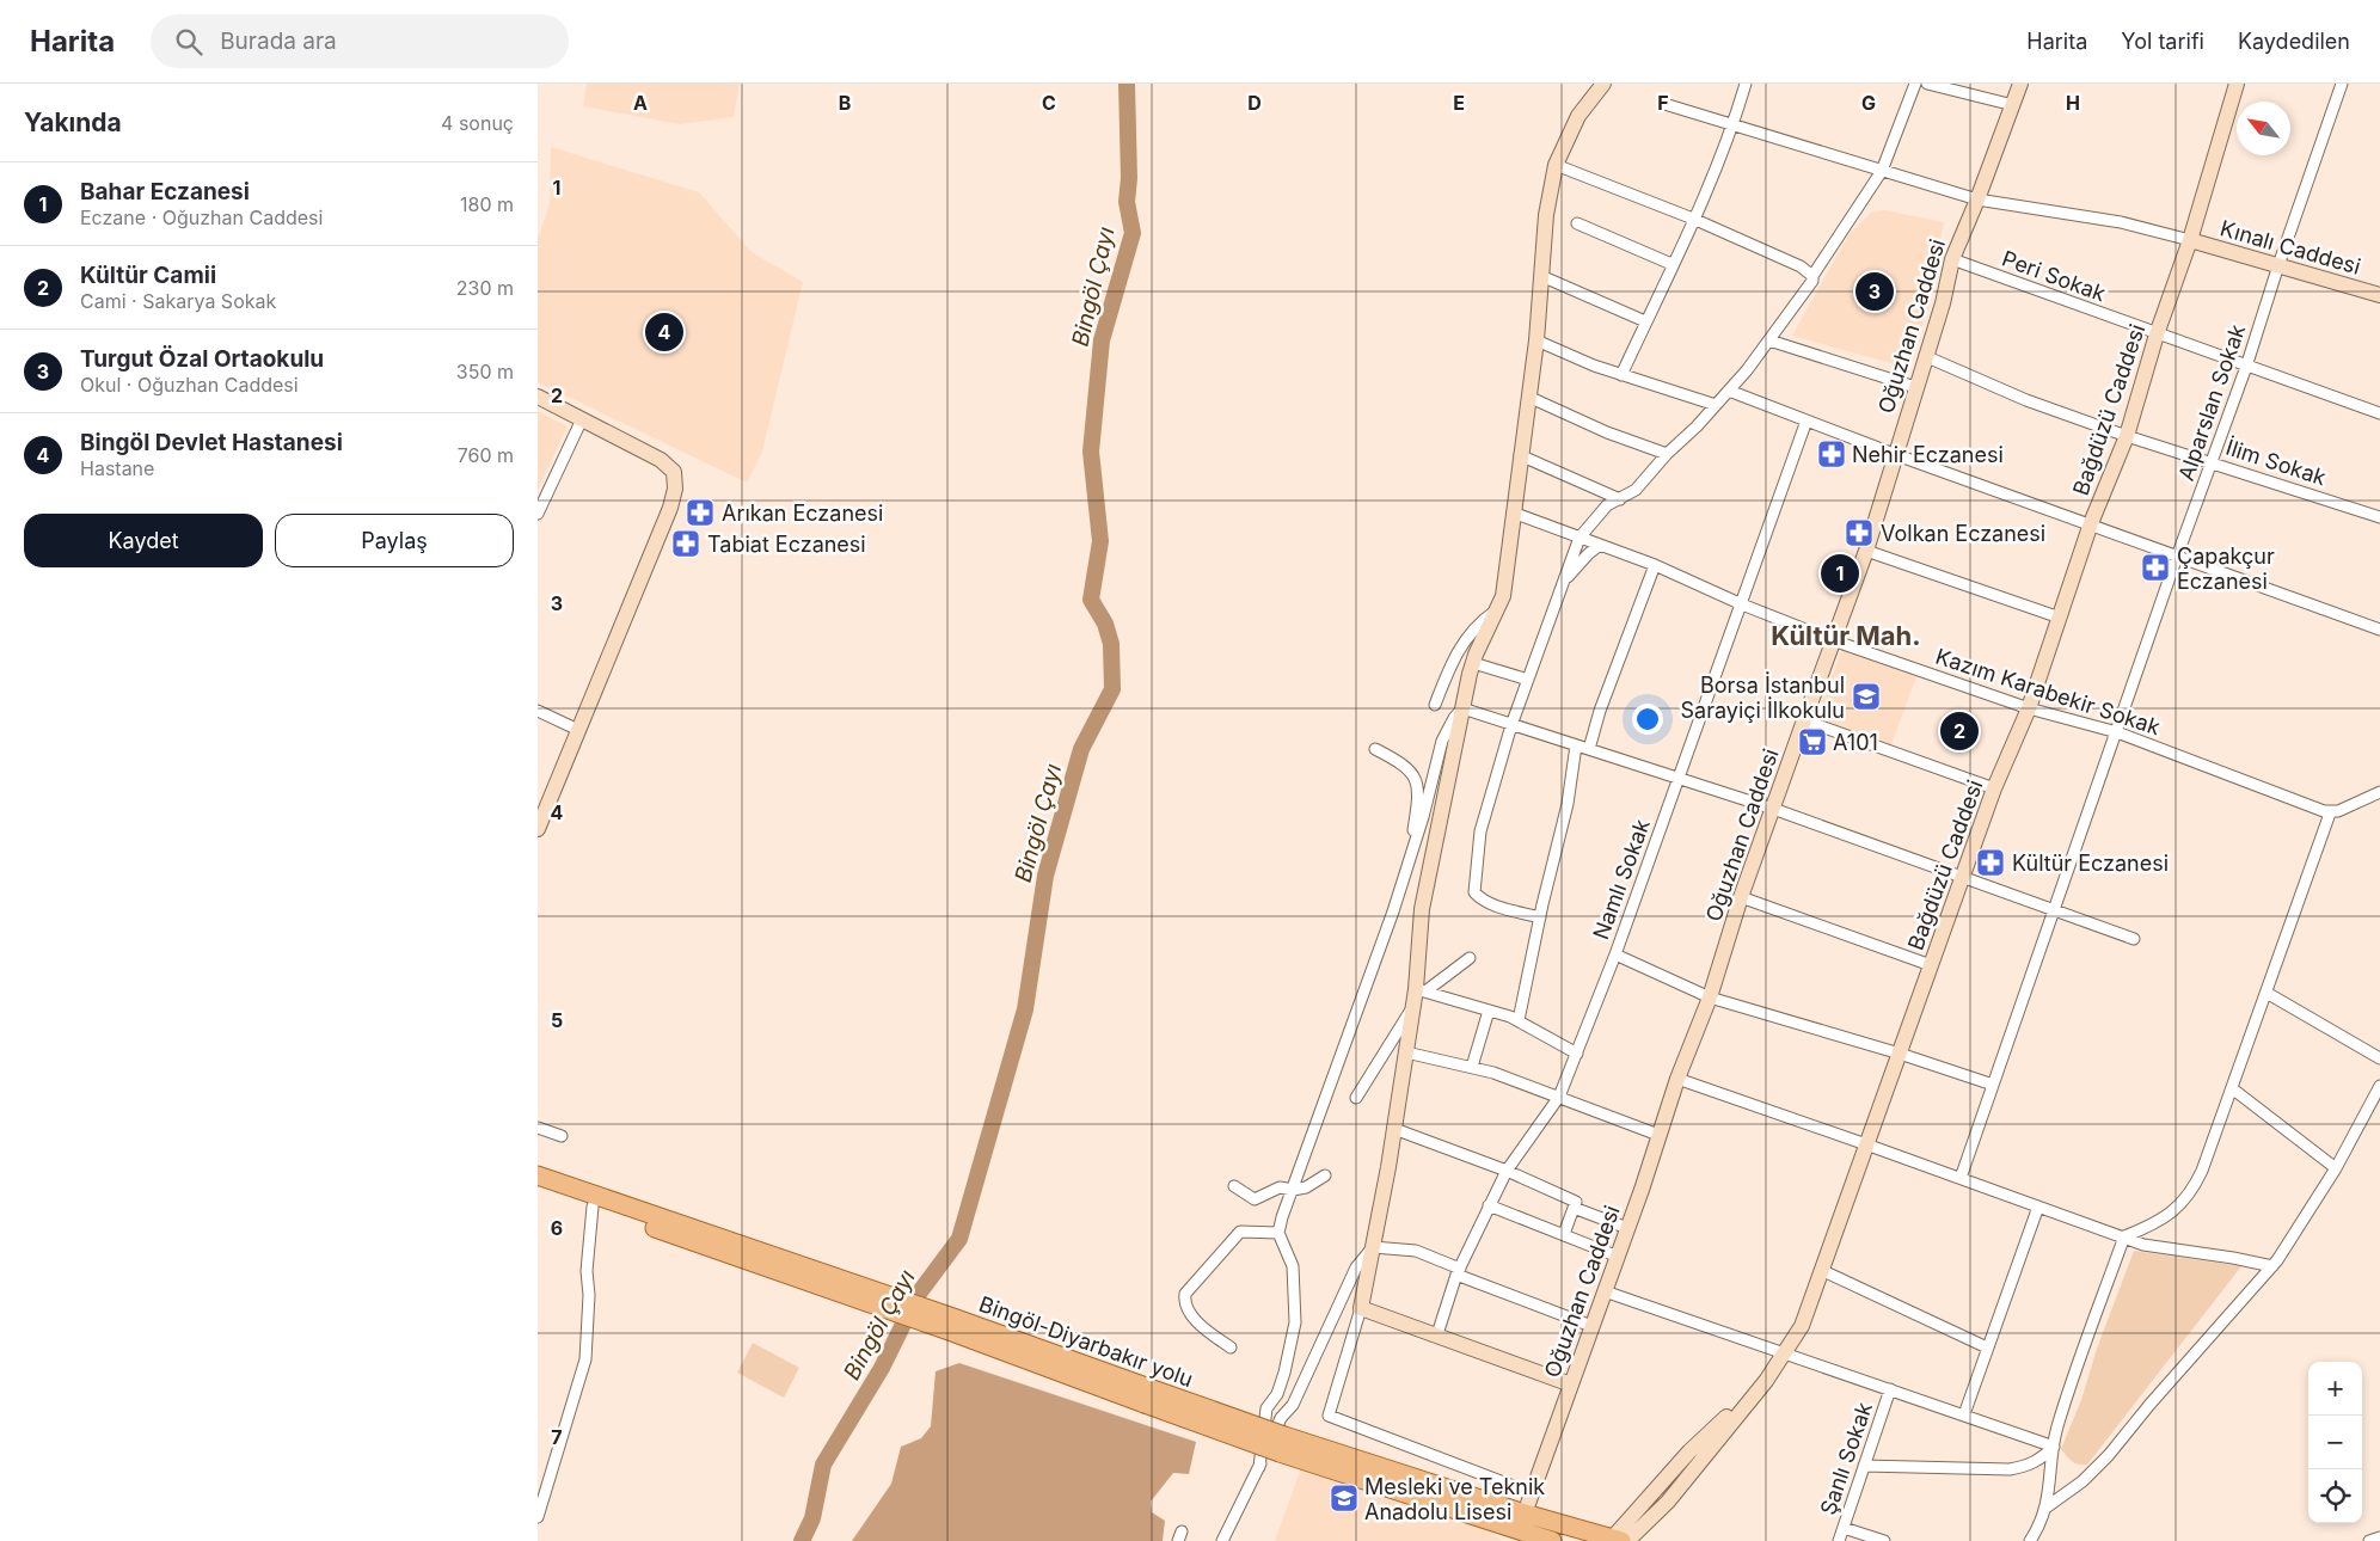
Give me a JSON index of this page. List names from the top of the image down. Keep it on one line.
{"streets":{"main road":["Bingöl-Diyarbakır yolu"],"street":["Kınalı Caddesi","Peri Sokak","Oğuzhan Caddesi","Alparslan Sokak","Bağdüzü Caddesi","İlim Sokak","Kazım Karabekir Sokak","Namlı Sokak","Şanlı Sokak"]},"crossings":[["Kınalı Caddesi","Alparslan Sokak"],["Kınalı Caddesi","Bağdüzü Caddesi"],["Peri Sokak","Oğuzhan Caddesi"],["Peri Sokak","Alparslan Sokak"],["Peri Sokak","Bağdüzü Caddesi"],["Oğuzhan Caddesi","İlim Sokak"],["Oğuzhan Caddesi","Kazım Karabekir Sokak"],["Oğuzhan Caddesi","Bingöl-Diyarbakır yolu"],["Alparslan Sokak","İlim Sokak"],["Alparslan Sokak","Kazım Karabekir Sokak"],["Bağdüzü Caddesi","İlim Sokak"],["Bağdüzü Caddesi","Kazım Karabekir Sokak"],["Bağdüzü Caddesi","Bingöl-Diyarbakır yolu"],["Kazım Karabekir Sokak","Namlı Sokak"]],"districts":["Kültür Mah."],"water":["Bingöl Çayı"],"places":{"pharmacy":["Nehir Eczanesi","Arıkan Eczanesi","Volkan Eczanesi","Tabiat Eczanesi","Çapakçur Eczanesi","Kültür Eczanesi"],"school or university":["Borsa İstanbul Sarayiçi İlkokulu","Mesleki ve Teknik Anadolu Lisesi"],"supermarket":["A101"]},"north":"top left","page":{"header":"Harita","search":"Burada ara","nav":["Harita","Yol tarifi","Kaydedilen"],"heading":["Yakında","4 sonuç"],"list":[{"mark":"1","name":"Bahar Eczanesi","note":"Eczane · Oğuzhan Caddesi","value":"180 m"},{"mark":"2","name":"Kültür Camii","note":"Cami · Sakarya Sokak","value":"230 m"},{"mark":"3","name":"Turgut Özal Ortaokulu","note":"Okul · Oğuzhan Caddesi","value":"350 m"},{"mark":"4","name":"Bingöl Devlet Hastanesi","note":"Hastane","value":"760 m"}],"pins":["3","4","1","2"],"buttons":["Kaydet","Paylaş"],"map_buttons":["+","−"]},"grid":{"columns":["A","B","C","D","E","F","G","H"],"rows":["1","2","3","4","5","6","7"]}}
